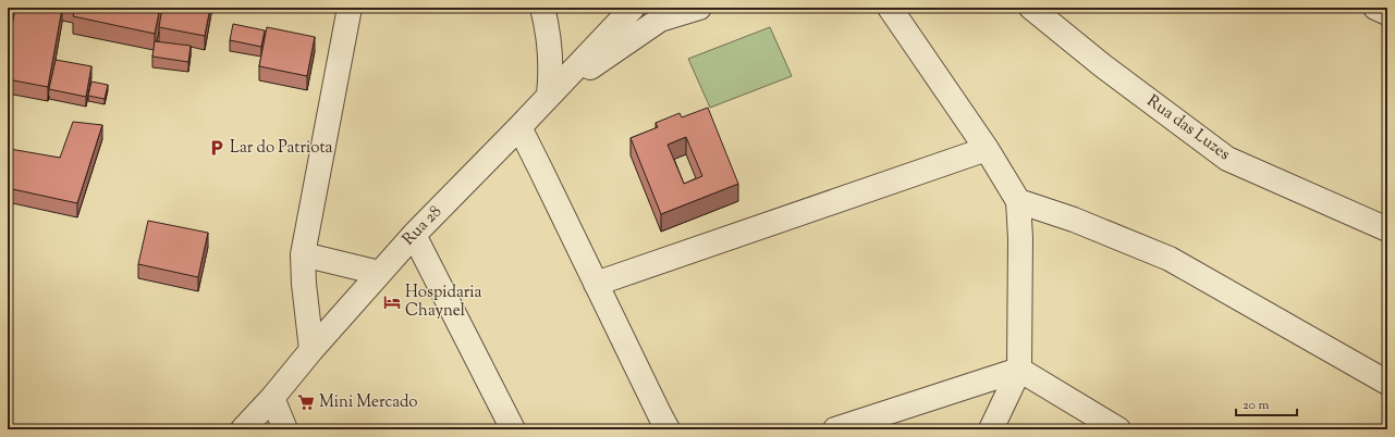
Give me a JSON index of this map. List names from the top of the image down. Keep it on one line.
{"streets":{"street":["Rua das Luzes","Rua 28"]},"places":{"parking":["Lar do Patriota"],"hotel":["Hospidaria Chaynel"],"supermarket":["Mini Mercado"]},"scale_bar":"20 m"}
